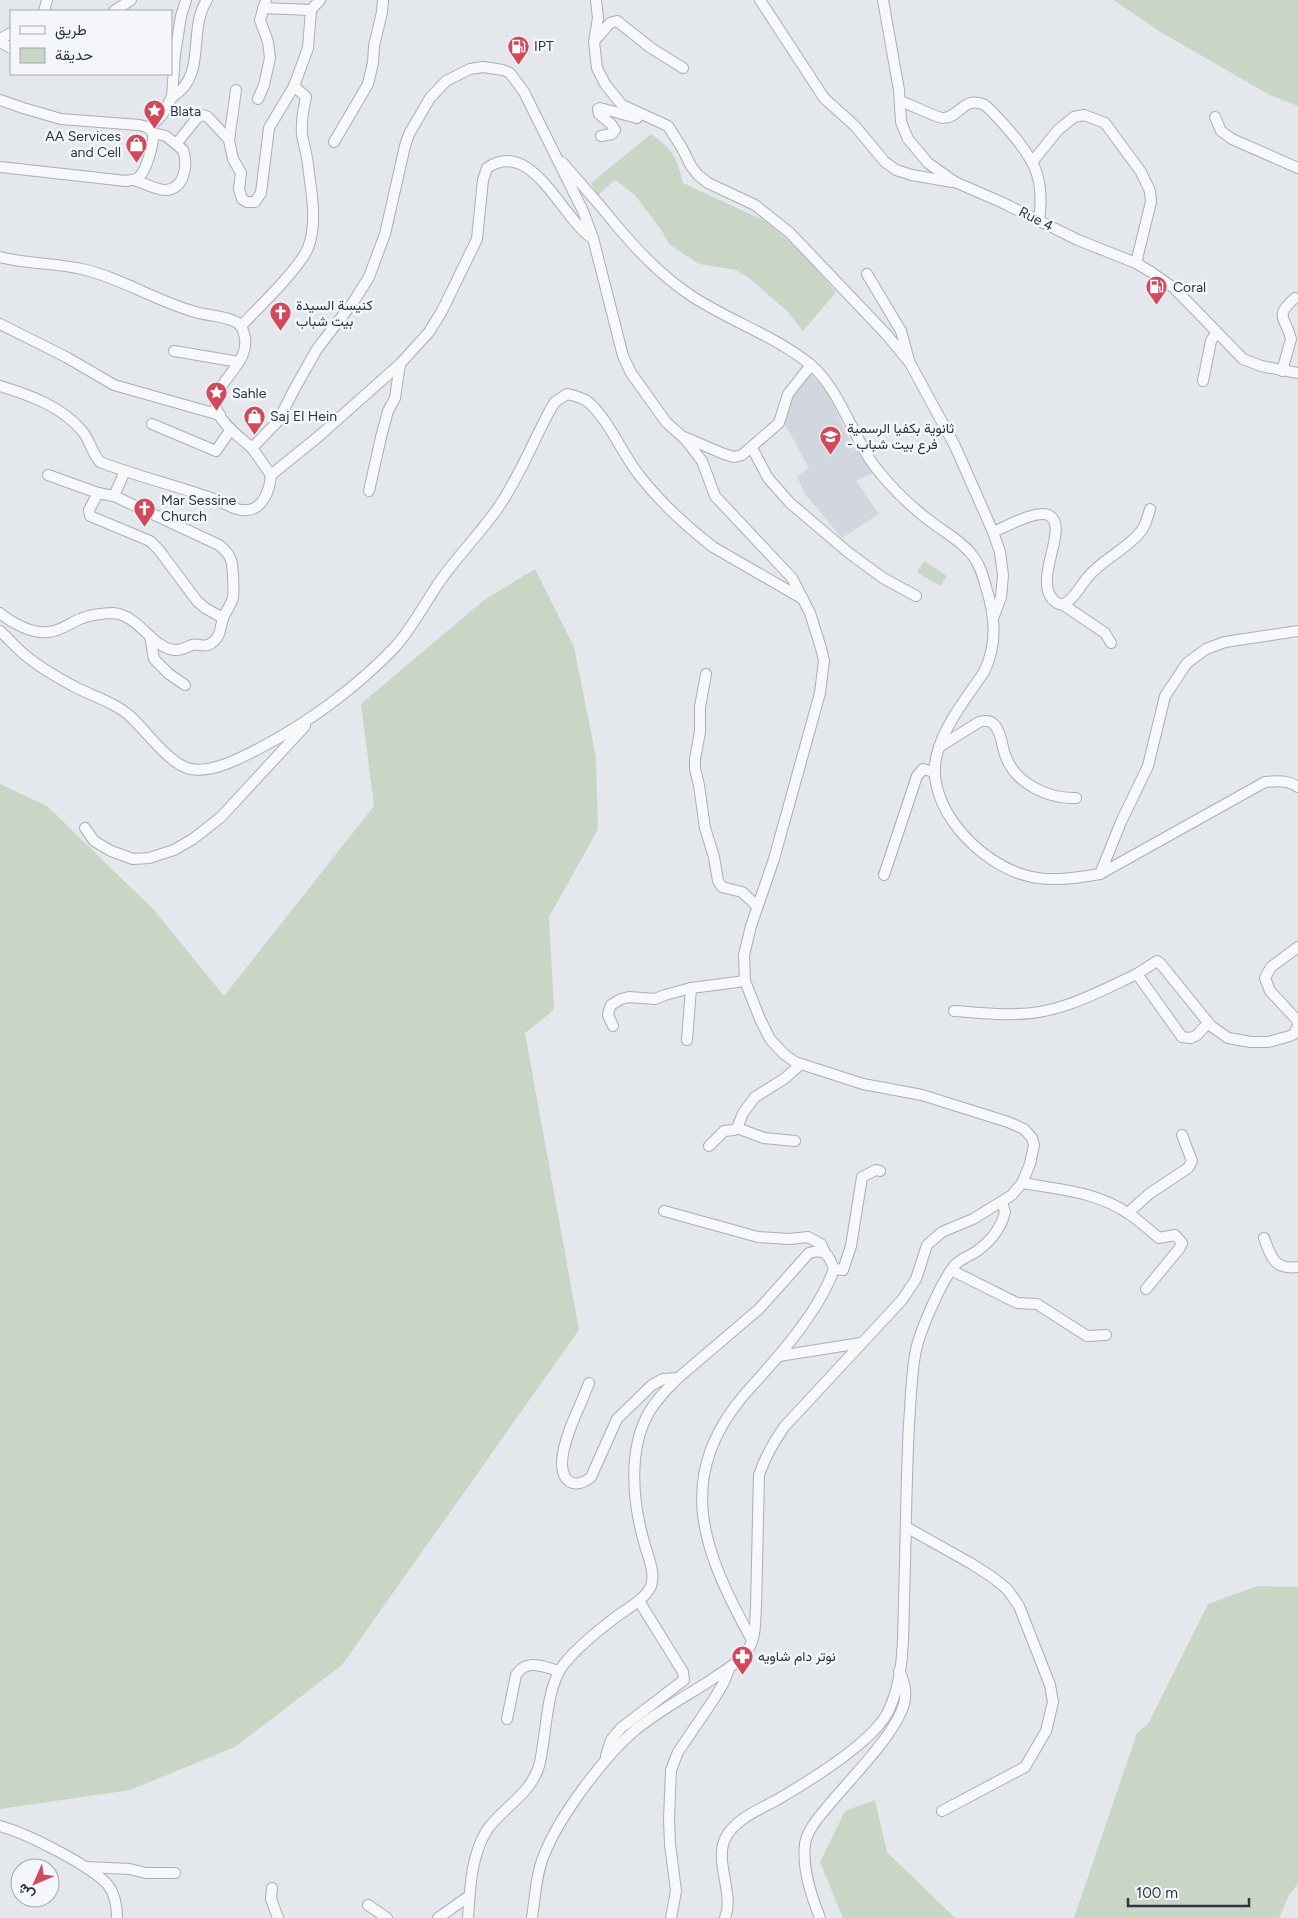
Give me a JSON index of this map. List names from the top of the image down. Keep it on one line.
{"streets":{"street":["Rue 4"]},"places":{"fuel station":["IPT","Coral"],"place":["Blata","Sahle"],"shop":["AA Services and Cell","Saj El Hein"],"church":["كنيسة السيدة بيت شباب","Mar Sessine Church"],"school or university":["ثانوية بكفيا الرسمية - فرع بيت شباب"],"pharmacy":["نوتر دام شاويه"]},"legend":["طريق","حديقة"],"scale_bar":"100 m","north":"bottom left"}
